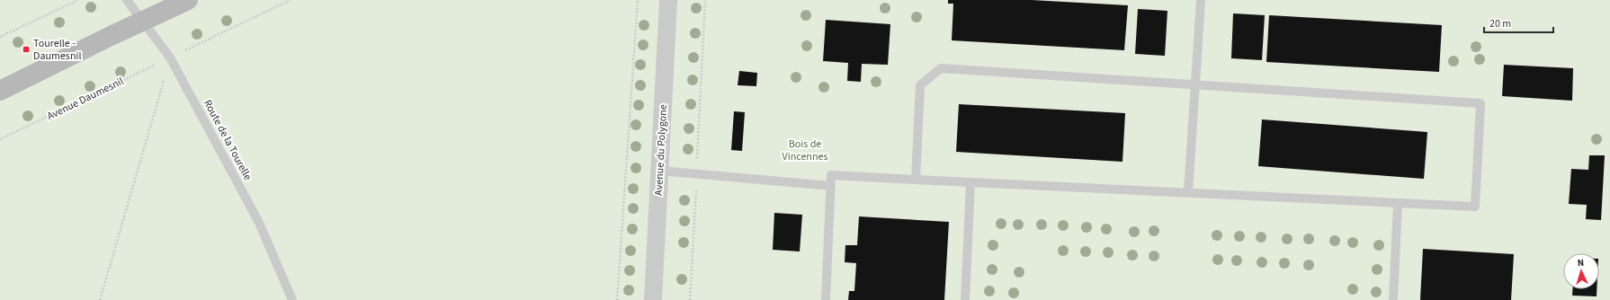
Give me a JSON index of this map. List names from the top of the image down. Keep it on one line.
{"streets":{"street":["Avenue du Polygone"],"lane":["Route de la Tourelle"],"path":["Avenue Daumesnil"]},"crossings":[["Avenue Daumesnil","Route de la Tourelle"]],"parks":["Bois de Vincennes"],"places":{"transit":["Tourelle - Daumesnil"]},"scale_bar":"20 m","north":"top"}
